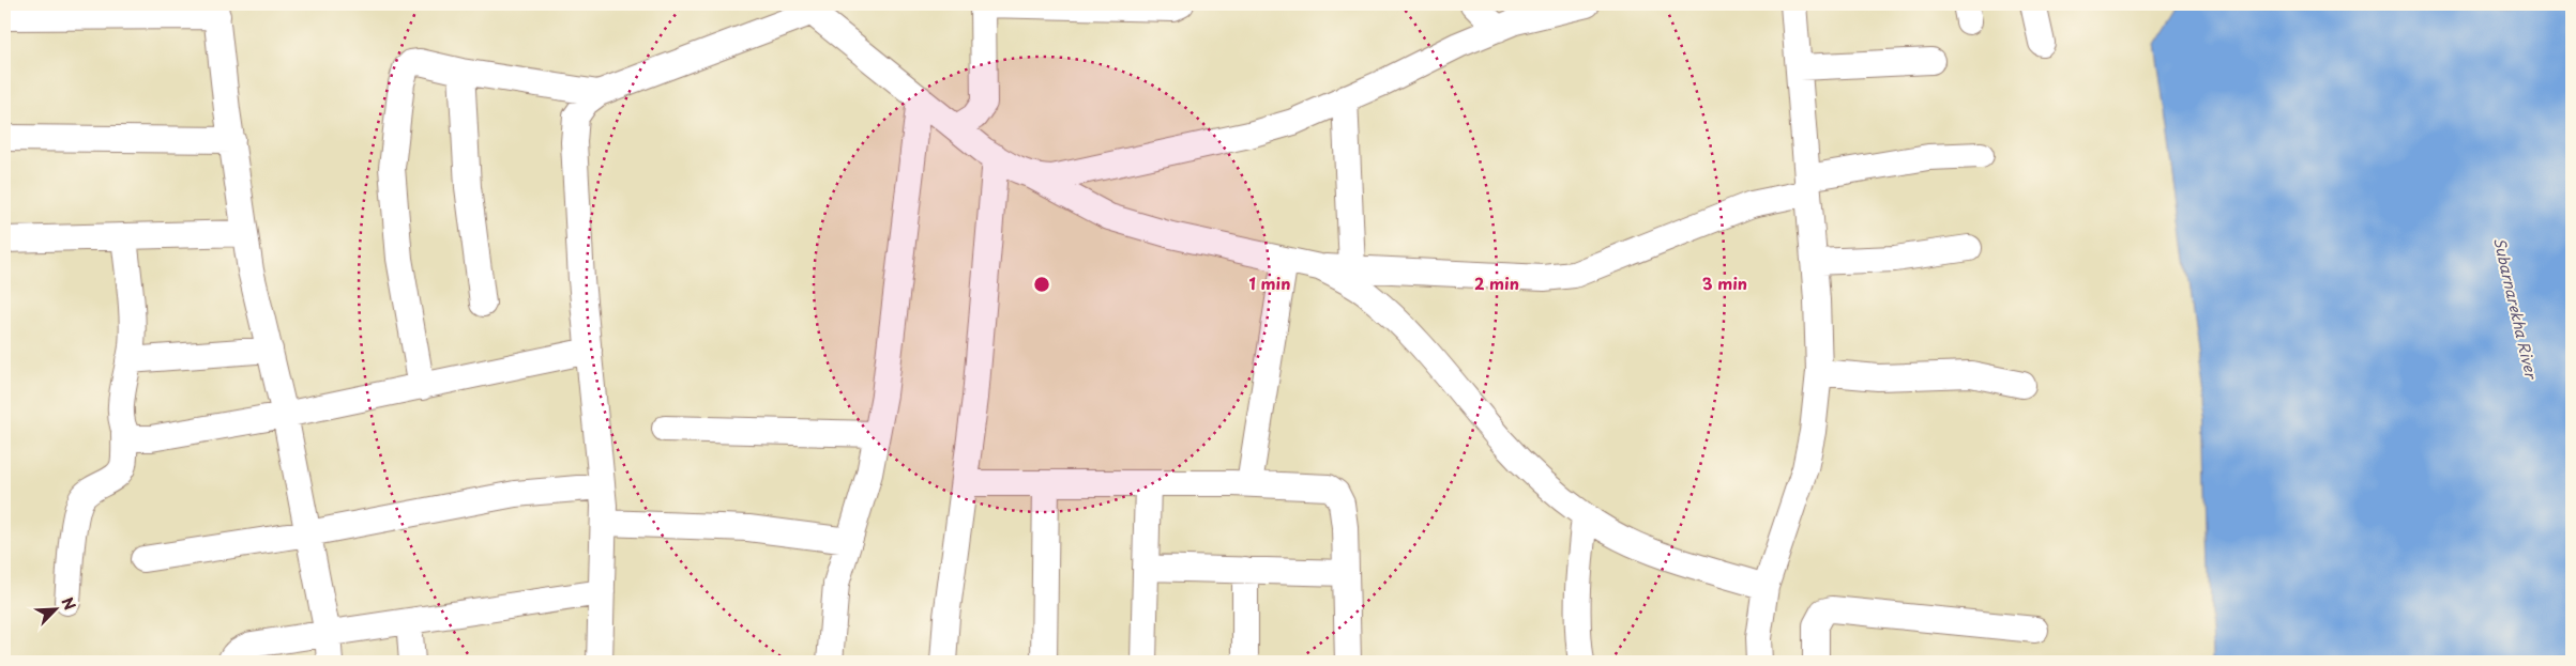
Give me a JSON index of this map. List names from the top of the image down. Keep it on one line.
{"water":["Subarnarekha River"],"north":"top right","rings":["1 min","2 min","3 min"]}
